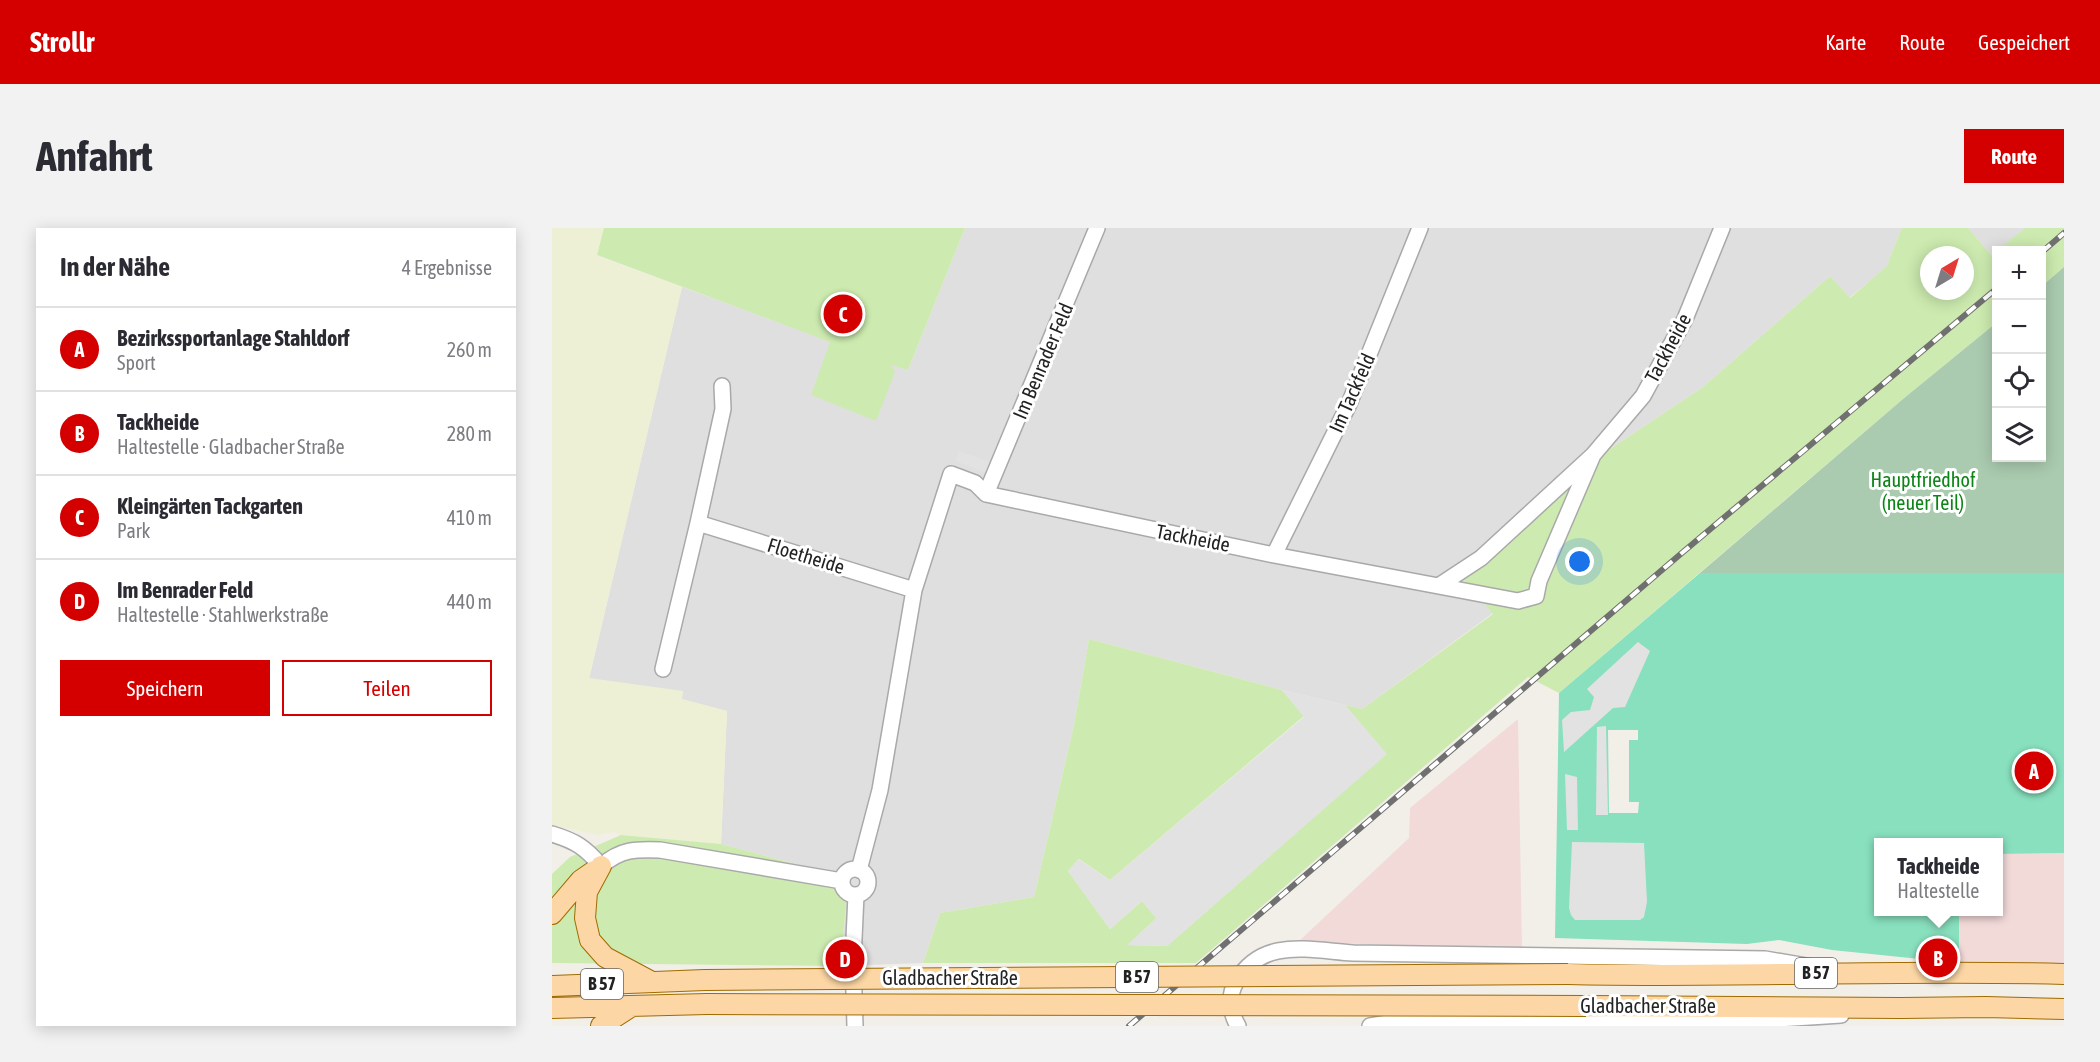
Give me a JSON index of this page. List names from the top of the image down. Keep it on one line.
{"streets":{"main road":["B 57","Gladbacher Straße"],"street":["Tackheide","Im Benrader Feld","Im Tackfeld","Floetheide"]},"crossings":[["Tackheide","Im Benrader Feld"],["Tackheide","Im Tackfeld"],["Tackheide","Floetheide"]],"parks":["Hauptfriedhof (neuer Teil)"],"north":"top right","page":{"header":"Strollr","nav":["Karte","Route","Gespeichert"],"buttons":["Route",["Speichern","Teilen"]],"title":"Anfahrt","heading":["In der Nähe","4 Ergebnisse"],"map_buttons":["+","−"],"pins":["C","A","B","D"],"list":[{"mark":"A","name":"Bezirkssportanlage Stahldorf","note":"Sport","value":"260 m"},{"mark":"B","name":"Tackheide","note":"Haltestelle · Gladbacher Straße","value":"280 m"},{"mark":"C","name":"Kleingärten Tackgarten","note":"Park","value":"410 m"},{"mark":"D","name":"Im Benrader Feld","note":"Haltestelle · Stahlwerkstraße","value":"440 m"}],"popup":["Tackheide","Haltestelle"]}}
